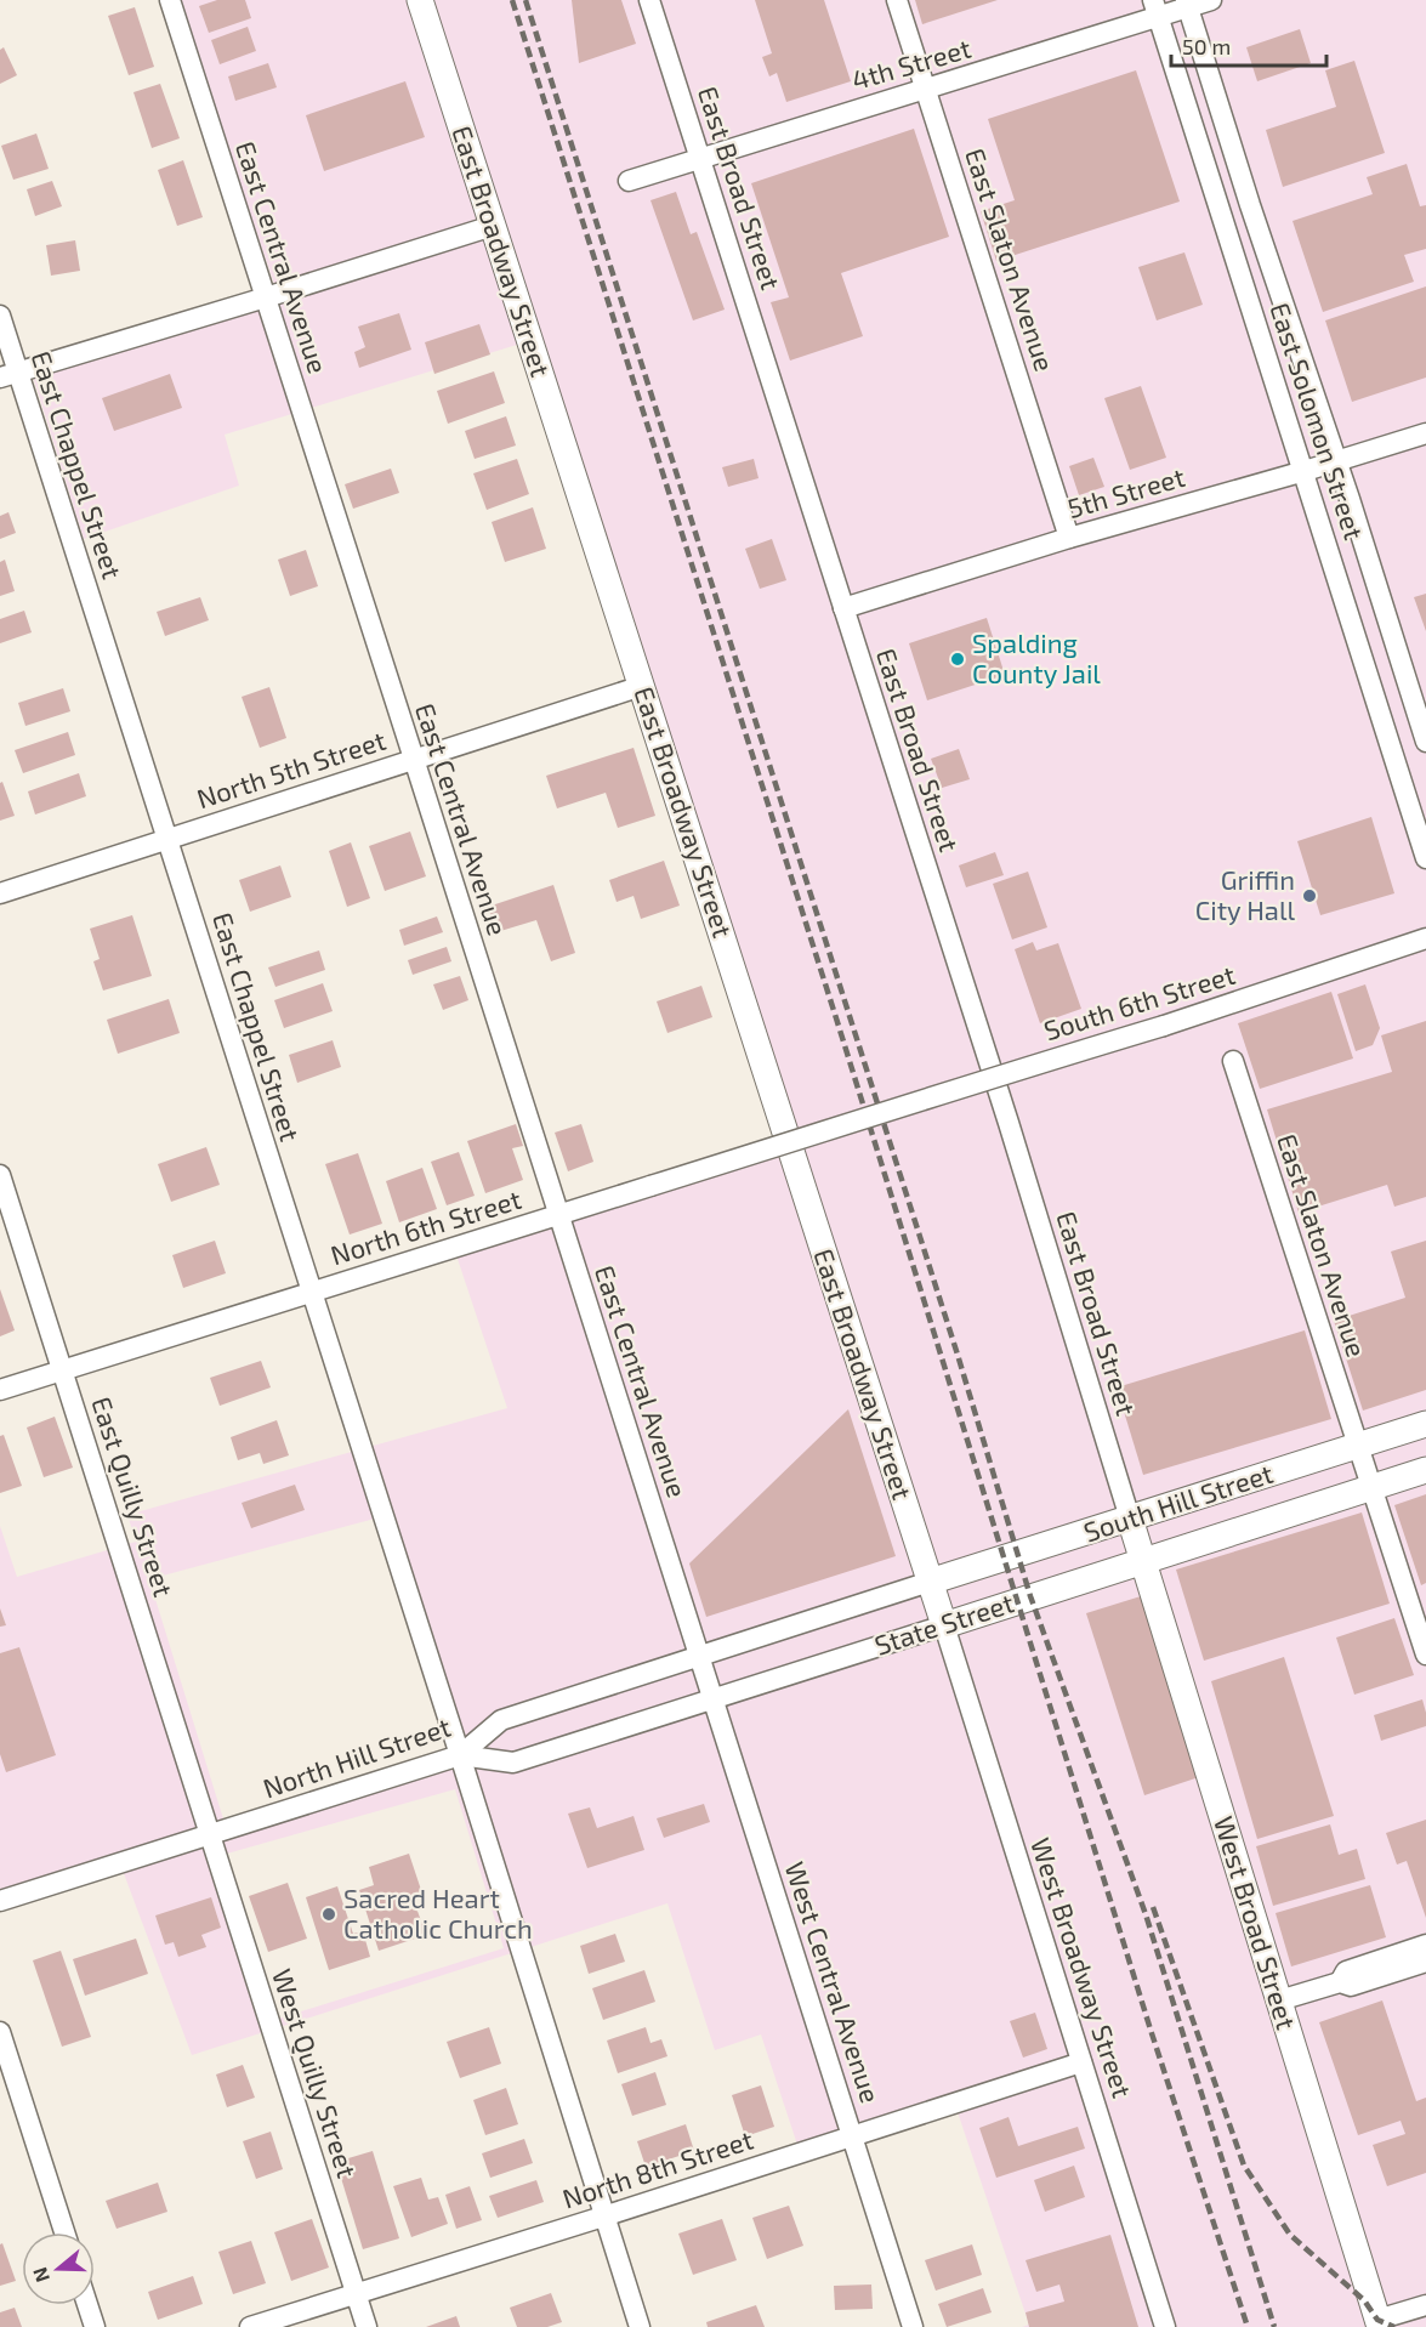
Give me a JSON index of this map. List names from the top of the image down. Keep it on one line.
{"streets":{"main road":["East Broadway Street","South Hill Street","State Street","West Broad Street"],"street":["4th Street","East Broad Street","East Central Avenue","East Slaton Avenue","East Solomon Street","East Chappel Street","5th Street","North 5th Street","South 6th Street","North 6th Street","East Quilly Street","North Hill Street","West Broadway Street","West Central Avenue","West Quilly Street","North 8th Street"]},"crossings":[["4th Street","East Broad Street"],["4th Street","East Slaton Avenue"],["4th Street","East Solomon Street"],["East Broad Street","5th Street"],["East Broad Street","South Hill Street"],["East Broad Street","West Broad Street"],["East Broadway Street","North 5th Street"],["East Broadway Street","South Hill Street"],["East Broadway Street","State Street"],["East Broadway Street","North Hill Street"],["East Broadway Street","West Broadway Street"],["East Central Avenue","North 5th Street"],["East Central Avenue","North 6th Street"],["East Central Avenue","North Hill Street"],["East Central Avenue","West Central Avenue"],["East Slaton Avenue","5th Street"],["East Slaton Avenue","South Hill Street"],["East Slaton Avenue","State Street"],["East Solomon Street","5th Street"],["East Chappel Street","North 5th Street"],["East Chappel Street","North 6th Street"],["East Chappel Street","State Street"],["East Chappel Street","North Hill Street"],["East Chappel Street","North 8th Street"],["South 6th Street","North 6th Street"],["North 6th Street","East Quilly Street"],["East Quilly Street","North Hill Street"],["East Quilly Street","West Quilly Street"],["South Hill Street","North Hill Street"],["South Hill Street","West Broad Street"],["State Street","North Hill Street"],["State Street","West Broad Street"],["State Street","West Broadway Street"],["State Street","West Central Avenue"],["North Hill Street","West Central Avenue"],["North Hill Street","West Quilly Street"],["West Broadway Street","North 8th Street"],["West Central Avenue","North 8th Street"],["West Quilly Street","North 8th Street"]],"places":["Spalding County Jail","Griffin City Hall","Sacred Heart Catholic Church"],"scale_bar":"50 m","north":"left"}
